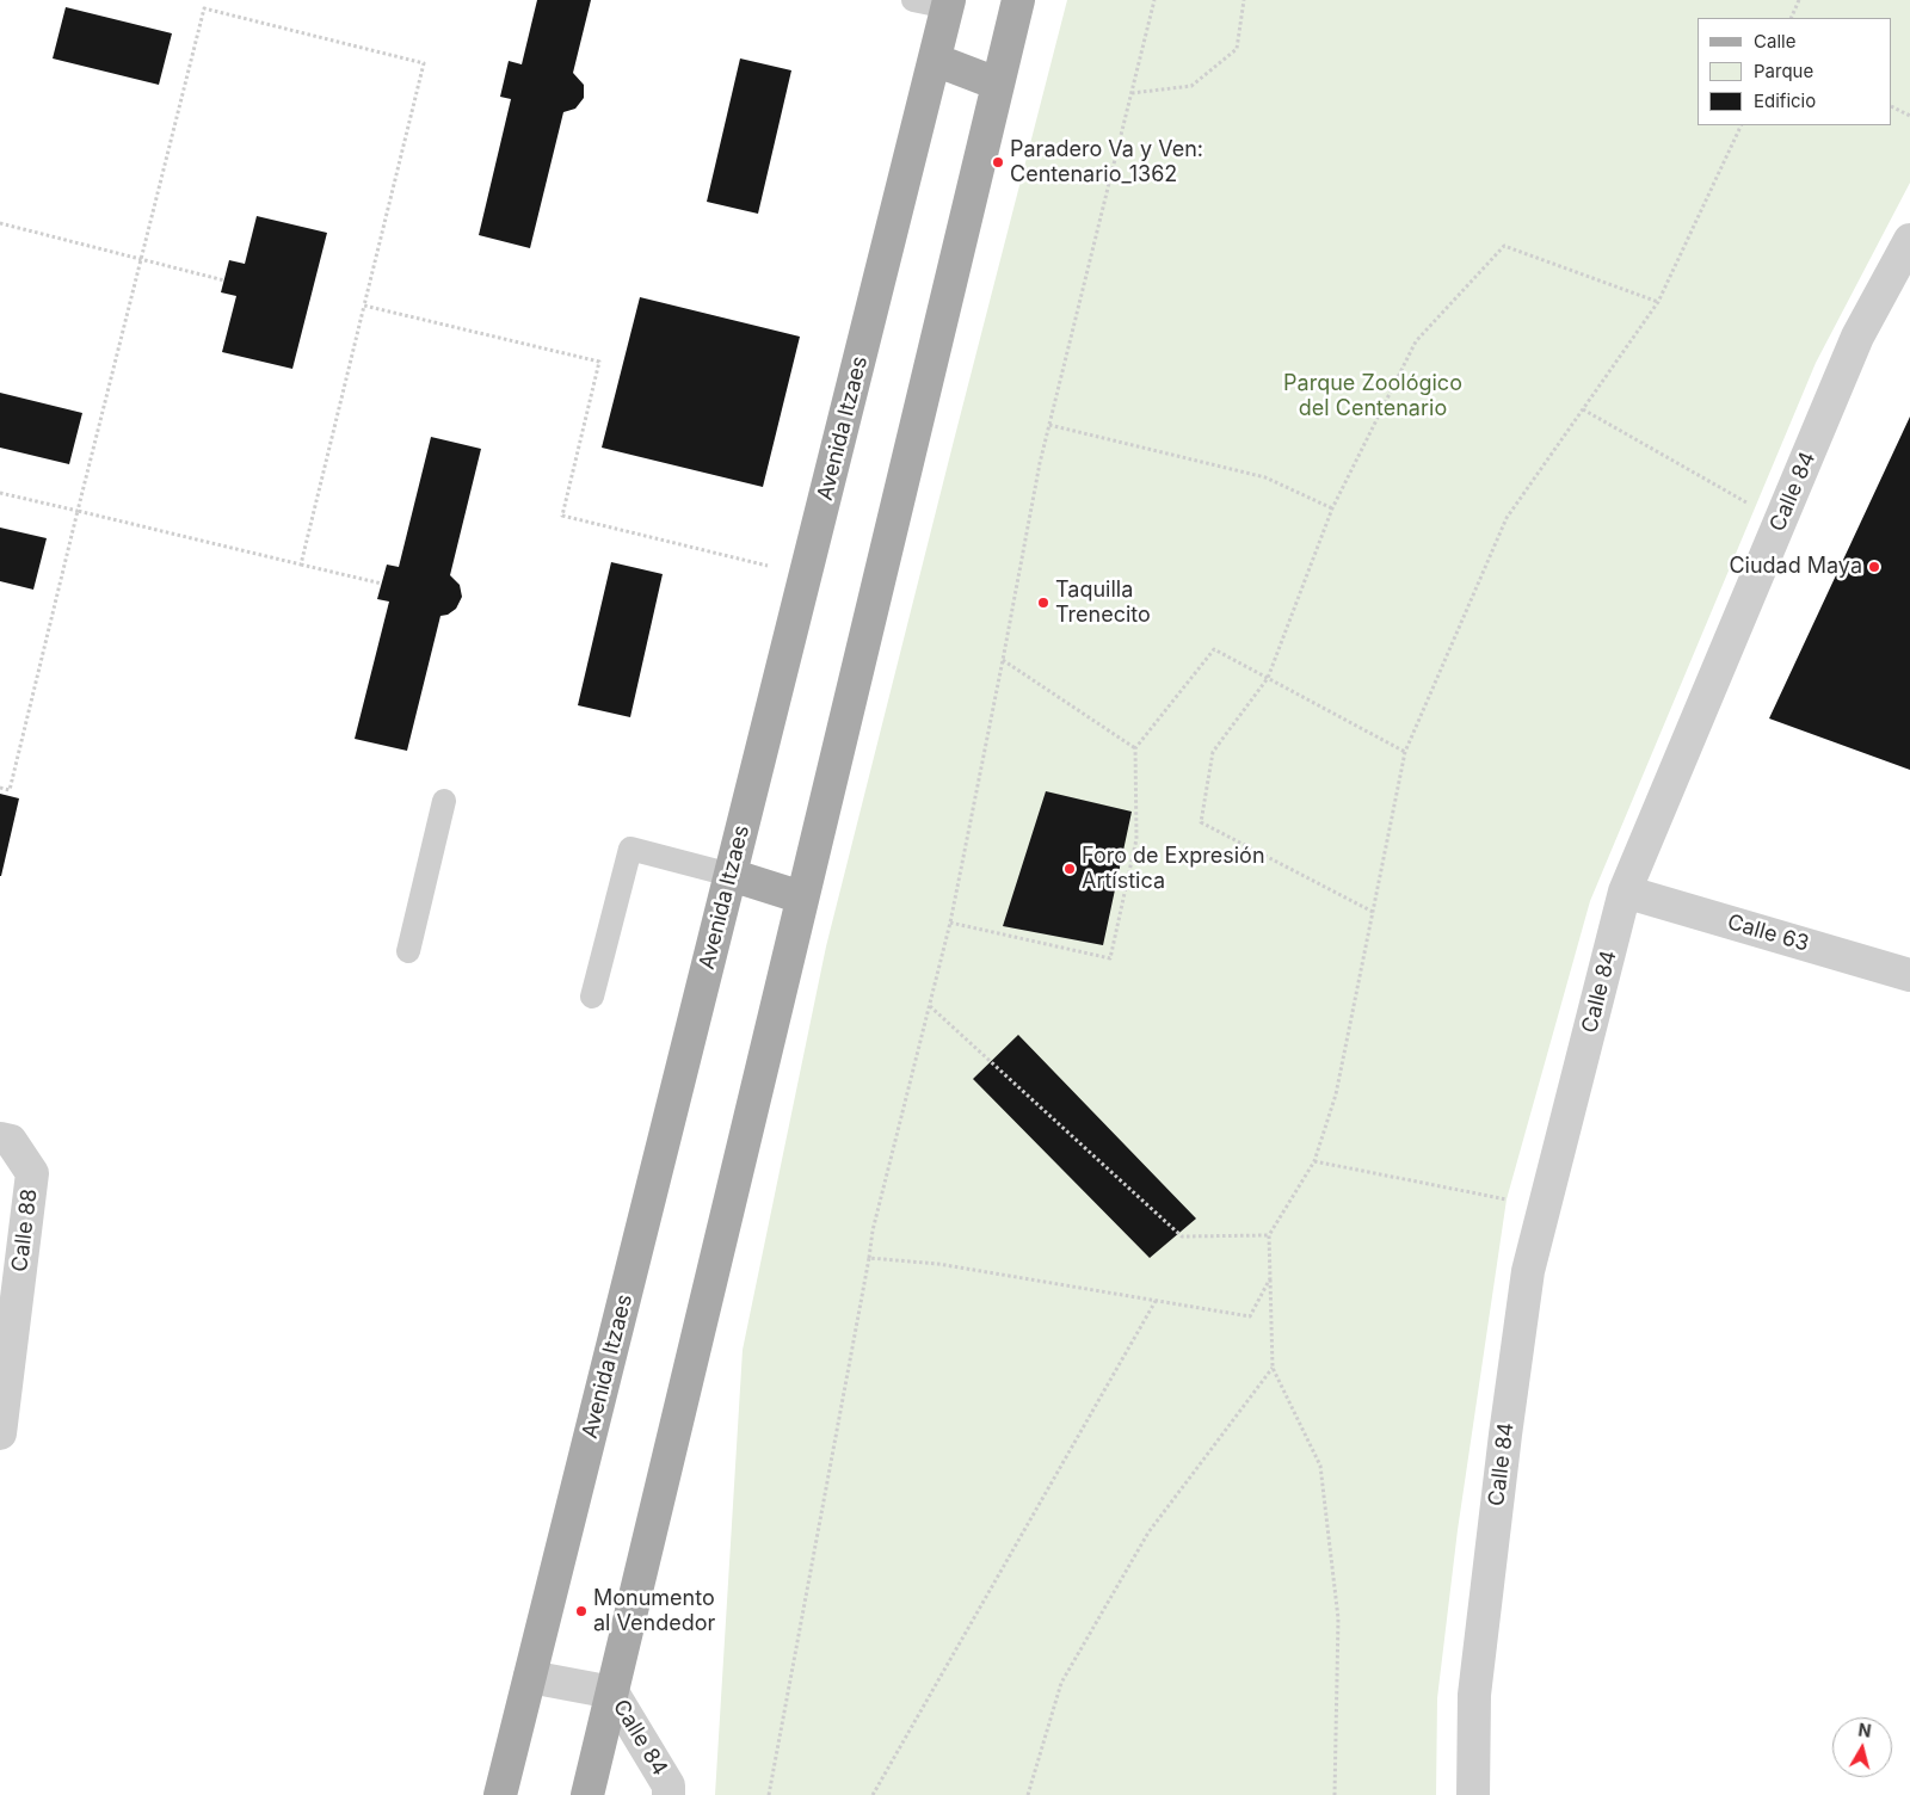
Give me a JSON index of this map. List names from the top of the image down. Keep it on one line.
{"streets":{"main road":["Avenida Itzaes"],"street":["Calle 84","Calle 63","Calle 88"]},"crossings":[["Avenida Itzaes","Calle 84"],["Calle 84","Calle 63"]],"parks":["Parque Zoológico del Centenario"],"places":["Paradero Va y Ven: Centenario_1362","Ciudad Maya","Taquilla Trenecito","Foro de Expresión Artística","Monumento al Vendedor"],"legend":["Calle","Parque","Edificio"],"north":"top"}
